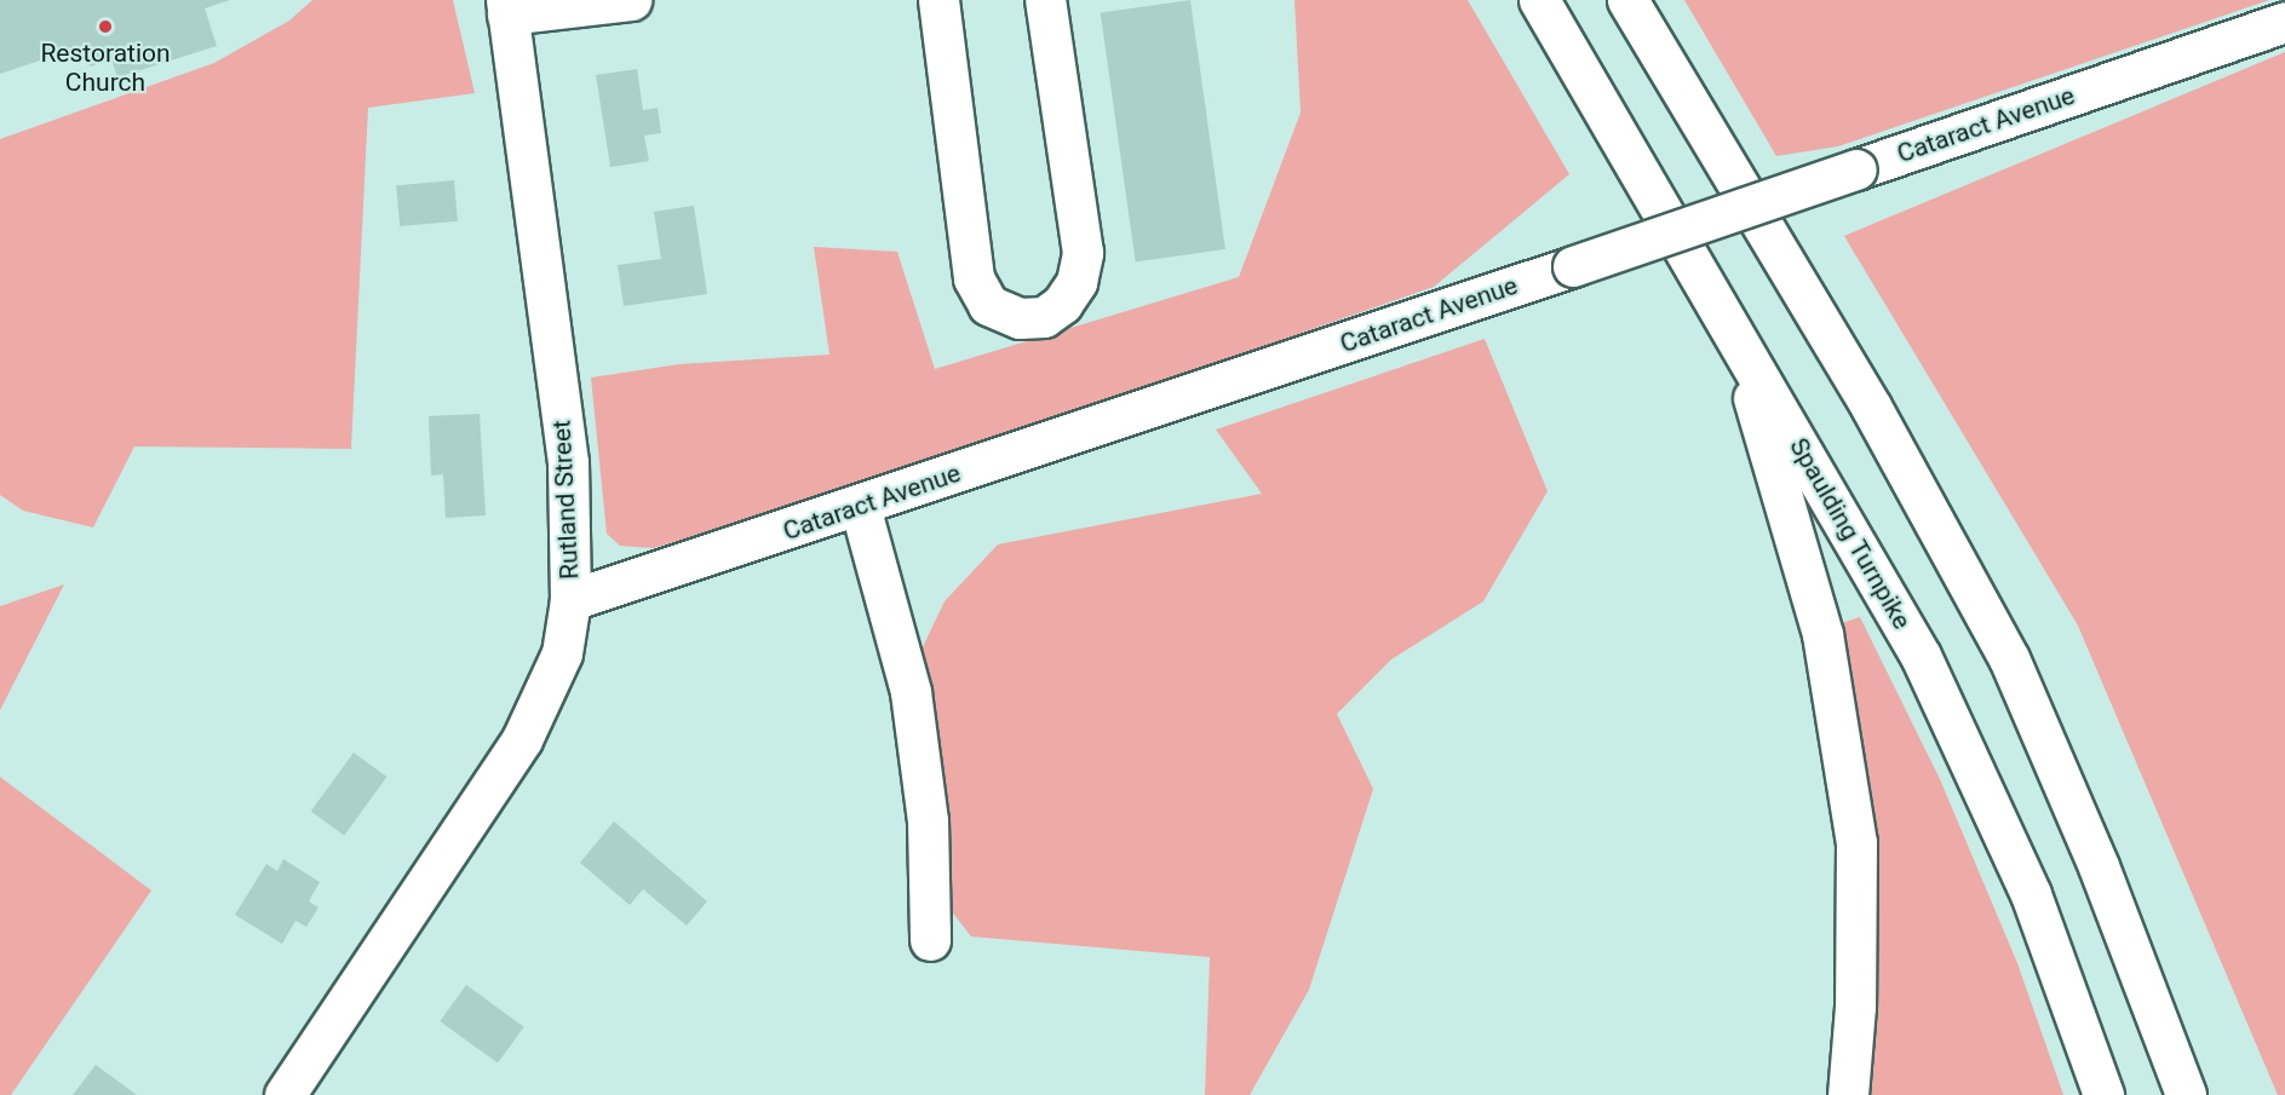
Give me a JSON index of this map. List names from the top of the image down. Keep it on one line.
{"streets":{"main road":["Cataract Avenue","Rutland Street","Spaulding Turnpike"]},"crossings":[["Cataract Avenue","Rutland Street"]],"places":["Restoration Church"]}
